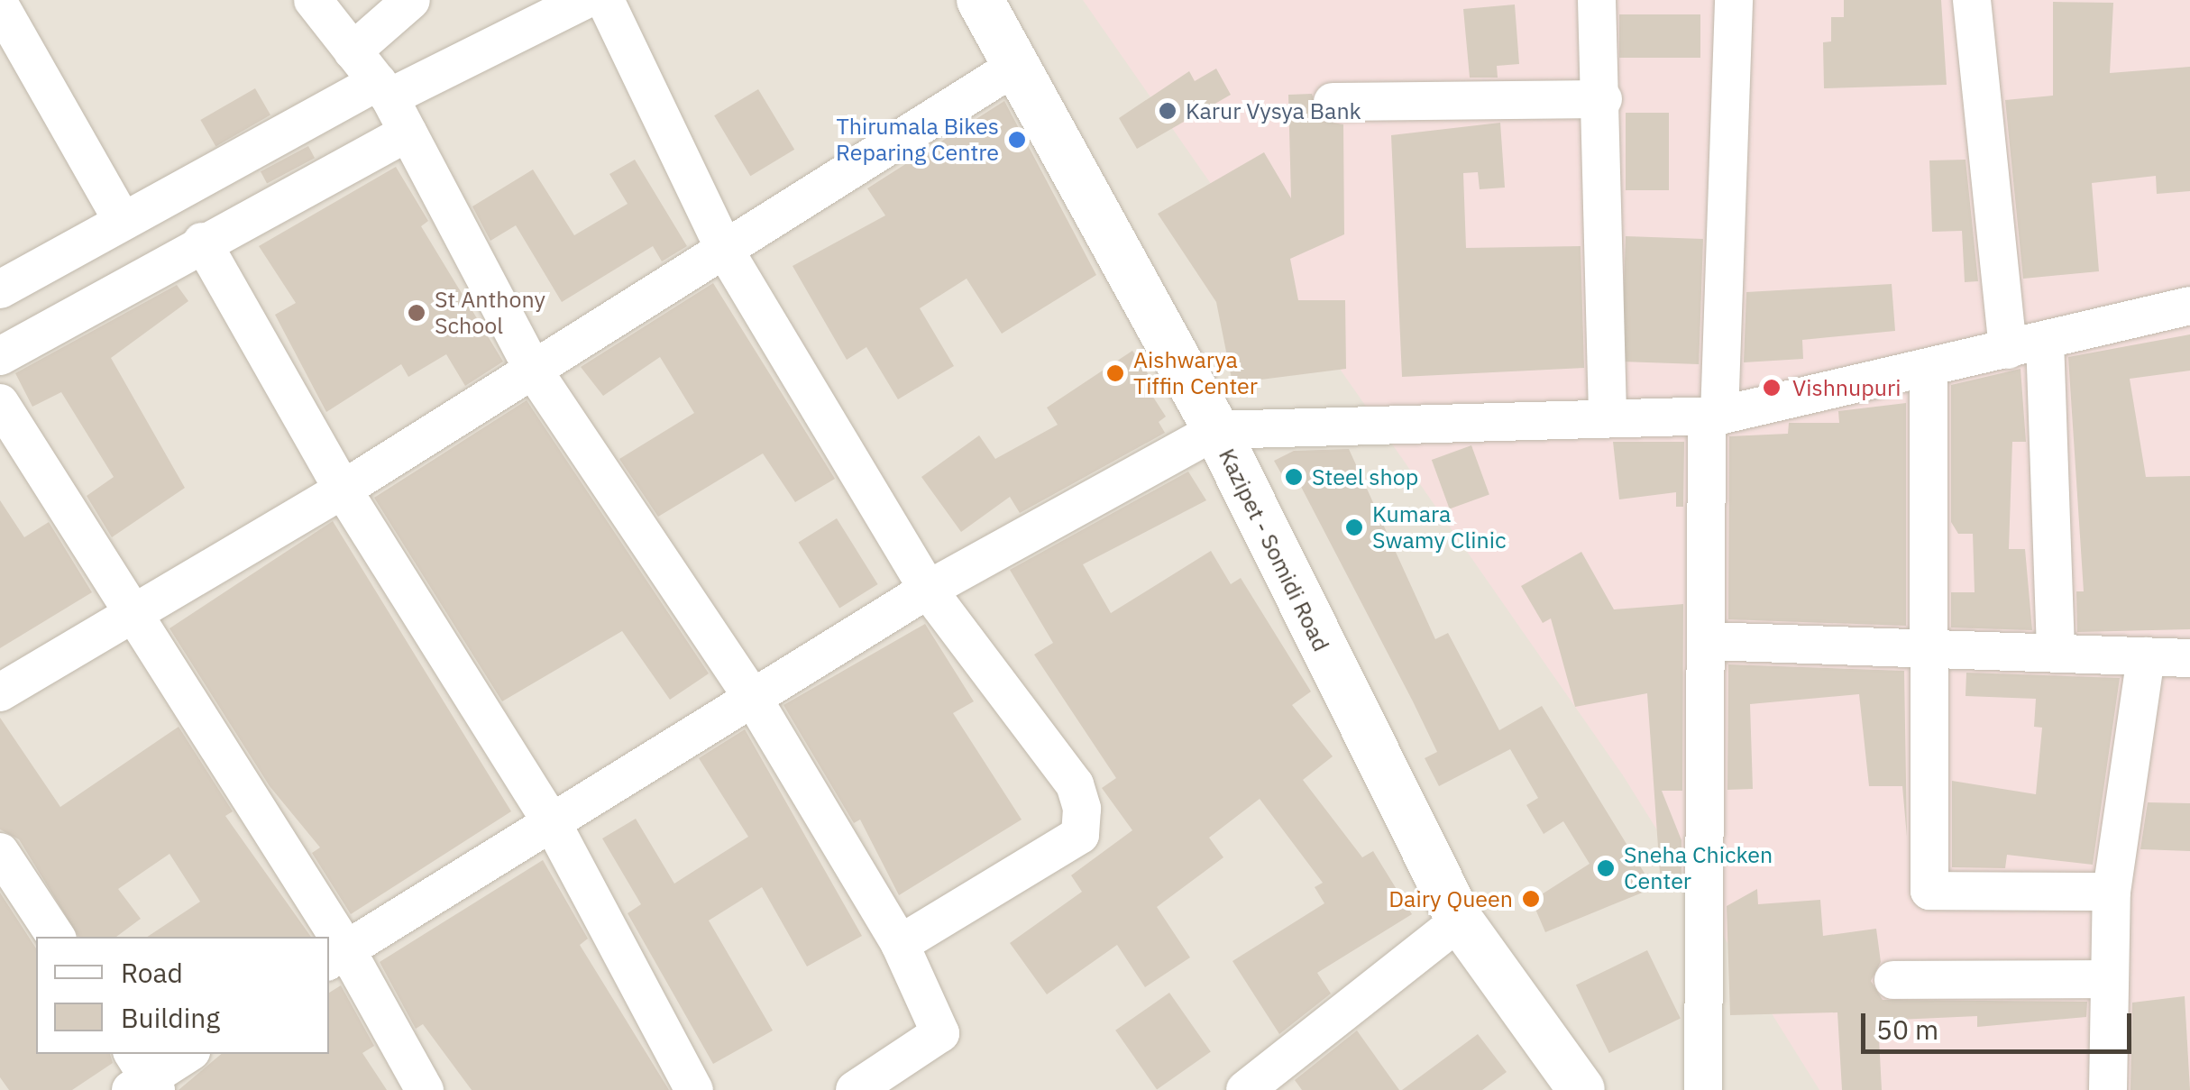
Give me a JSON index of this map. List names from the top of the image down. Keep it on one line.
{"streets":{"street":["Kazipet - Somidi Road"]},"places":["Karur Vysya Bank","Thirumala Bikes Reparing Centre","St Anthony School","Aishwarya Tiffin Center","Vishnupuri","Steel shop","Kumara Swamy Clinic","Sneha Chicken Center","Dairy Queen"],"legend":["Road","Building"],"scale_bar":"50 m"}
